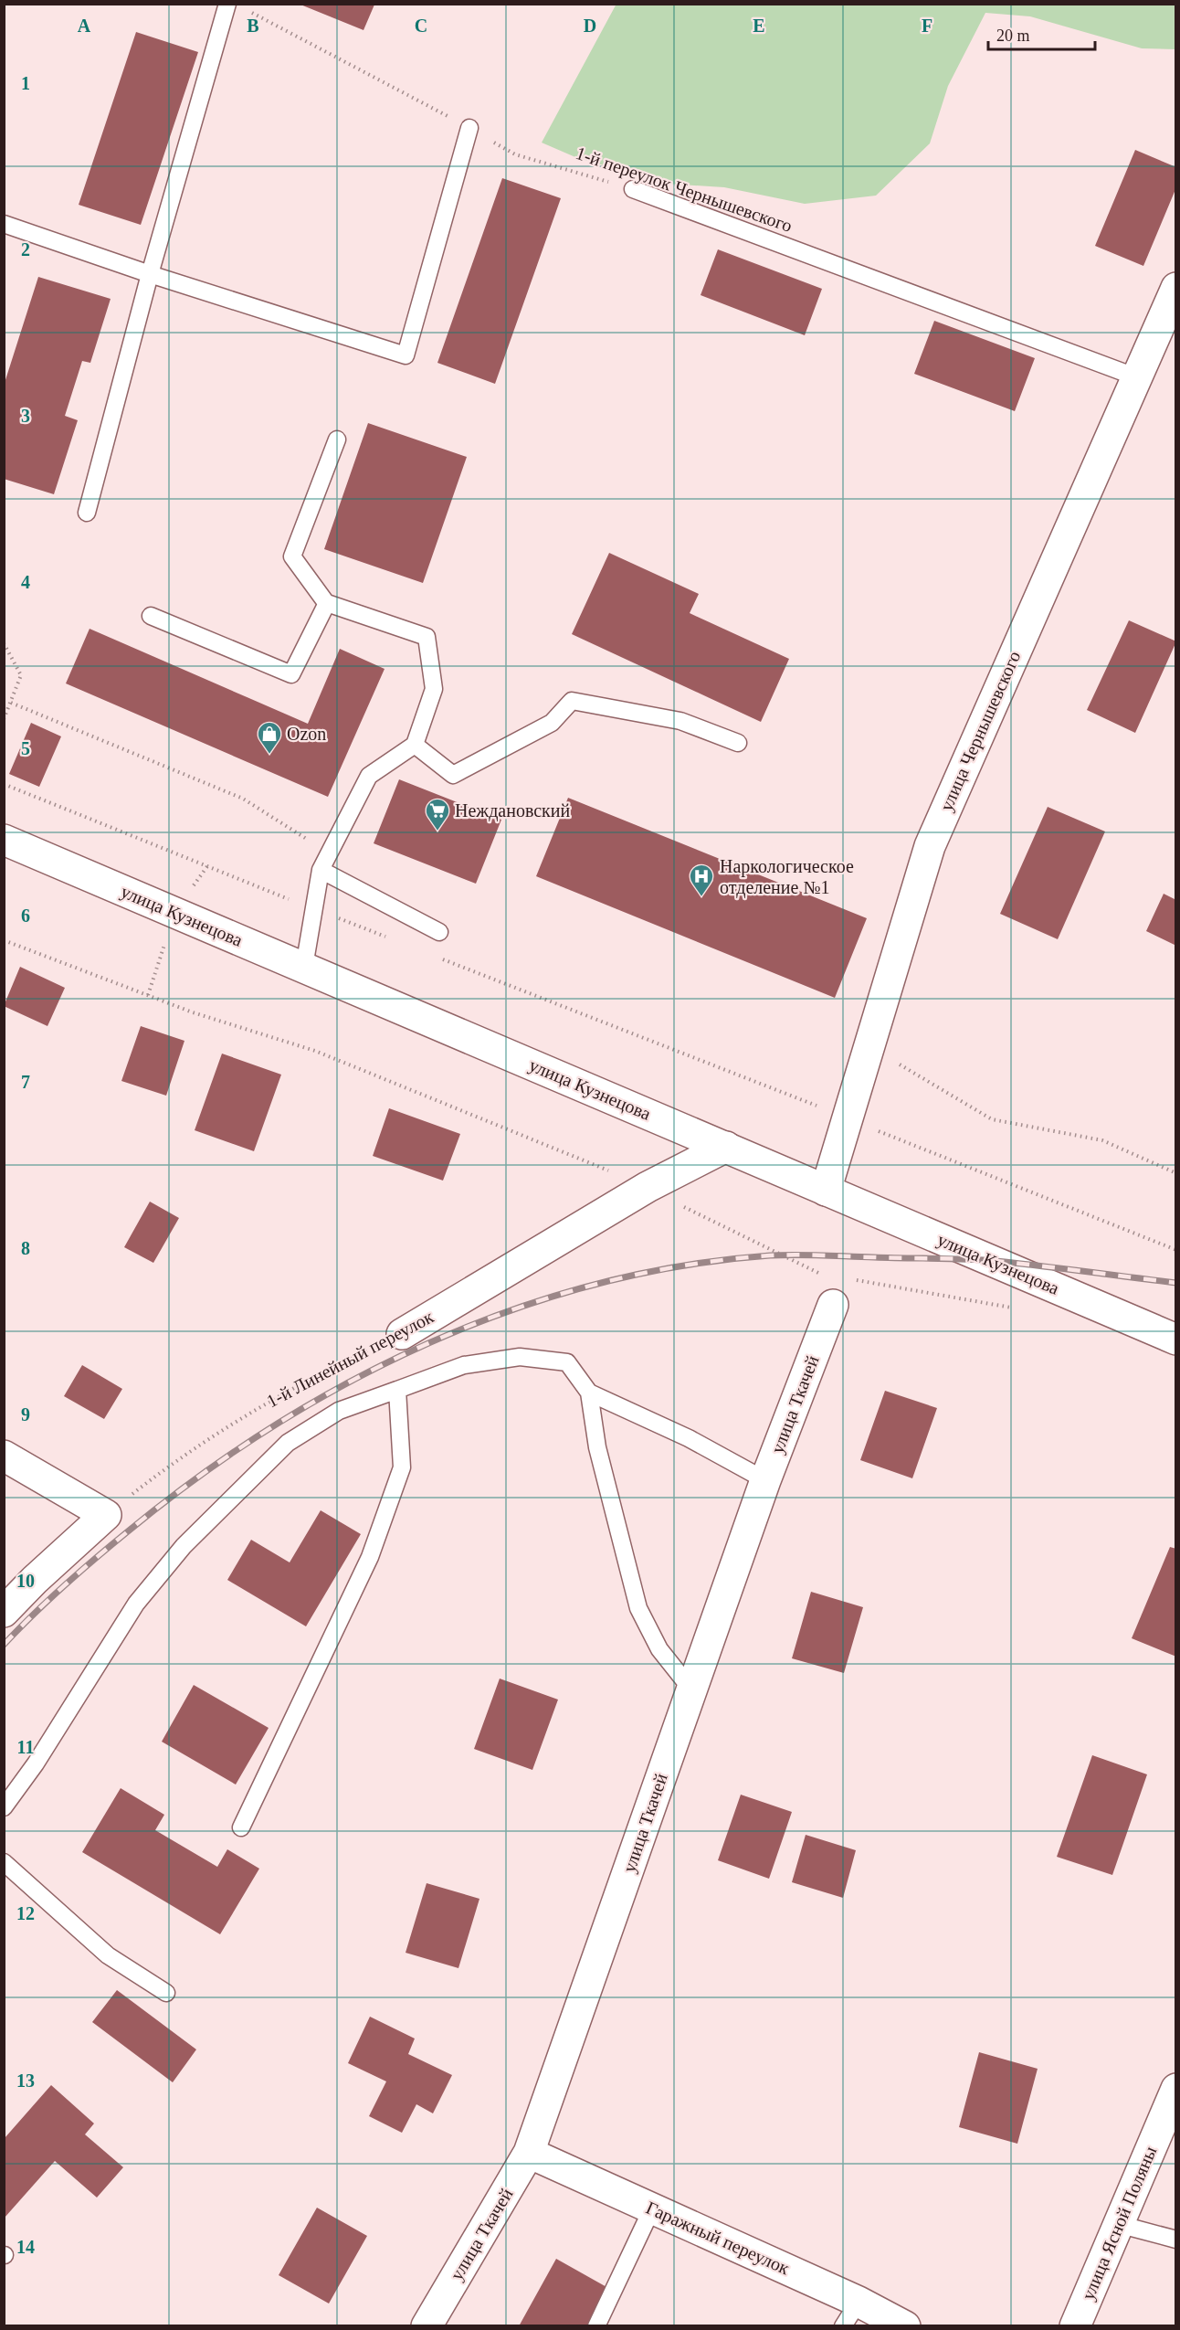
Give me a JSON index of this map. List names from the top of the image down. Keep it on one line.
{"streets":{"street":["улица Чернышевского","улица Кузнецова","1-й Линейный переулок","улица Ткачей","улица Ясной Поляны","Гаражный переулок"],"lane":["1-й переулок Чернышевского"]},"crossings":[["1-й переулок Чернышевского","улица Чернышевского"],["улица Чернышевского","улица Кузнецова"],["улица Кузнецова","1-й Линейный переулок"],["улица Ткачей","Гаражный переулок"]],"places":{"shop":["Ozon"],"supermarket":["Неждановский"],"hospital":["Наркологическое отделение №1"]},"scale_bar":"20 m","grid":{"columns":["A","B","C","D","E","F"],"rows":["1","2","3","4","5","6","7","8","9","10","11","12","13","14"]}}
